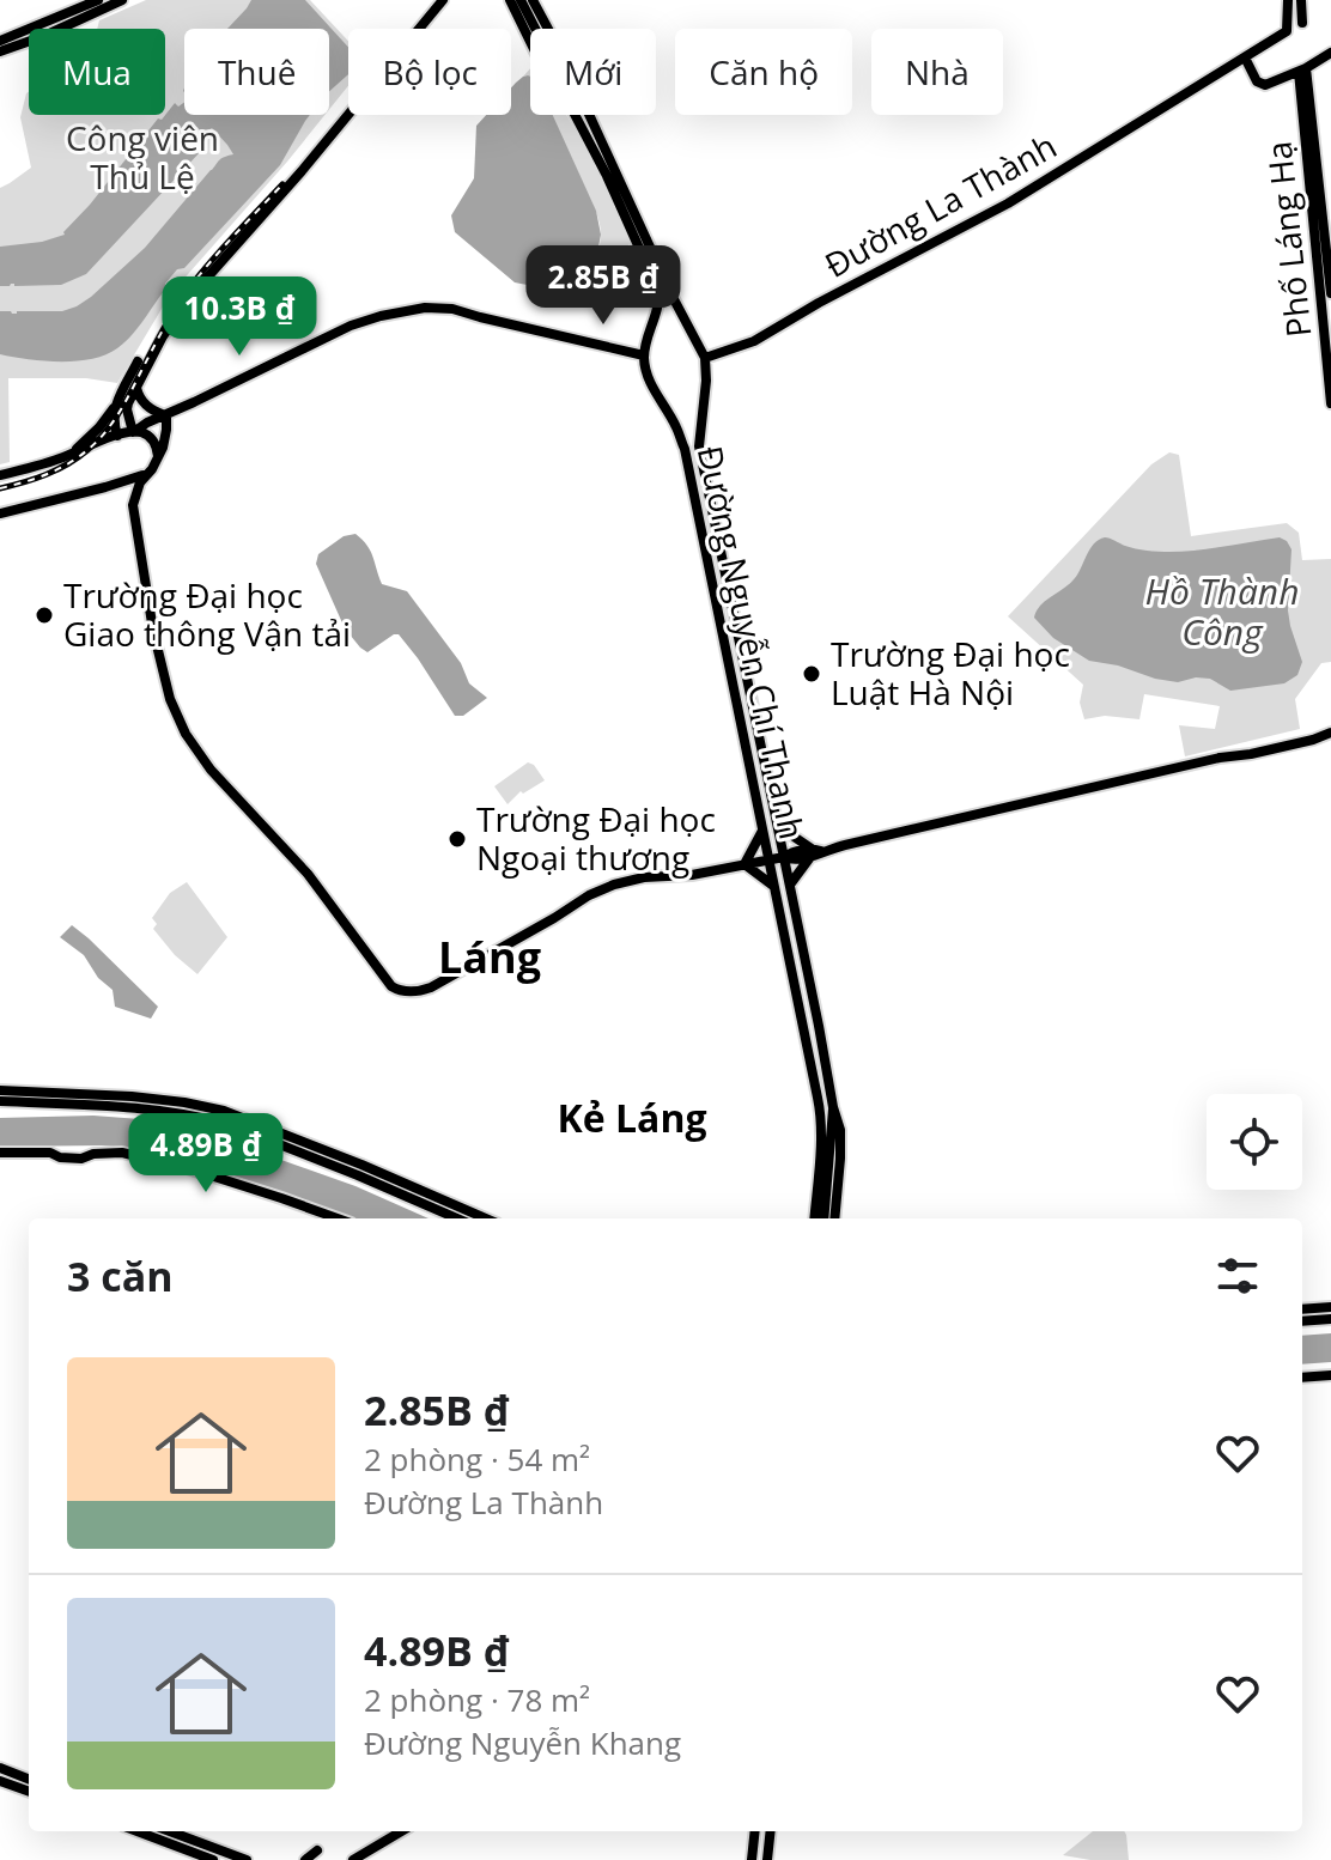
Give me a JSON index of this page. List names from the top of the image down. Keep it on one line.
{"streets":{"main road":["Đường La Thành","Phố Láng Hạ","Đường Nguyễn Chí Thanh"]},"crossings":[["Đường La Thành","Đường Nguyễn Chí Thanh"]],"districts":["Láng","Kẻ Láng"],"water":["Hồ Thành Công"],"parks":["Công viên Thủ Lệ"],"places":["Trường Đại học Giao thông Vận tải","Trường Đại học Luật Hà Nội","Trường Đại học Ngoại thương"],"page":{"chip":["Mua","Thuê","Bộ lọc","Mới","Căn hộ","Nhà"],"price":["2.85B ₫","10.3B ₫","4.89B ₫"],"heading":"3 căn","list":[{"name":"2.85B ₫","note":"2 phòng · 54 m² · Đường La Thành"},{"name":"4.89B ₫","note":"2 phòng · 78 m² · Đường Nguyễn Khang"}]}}
